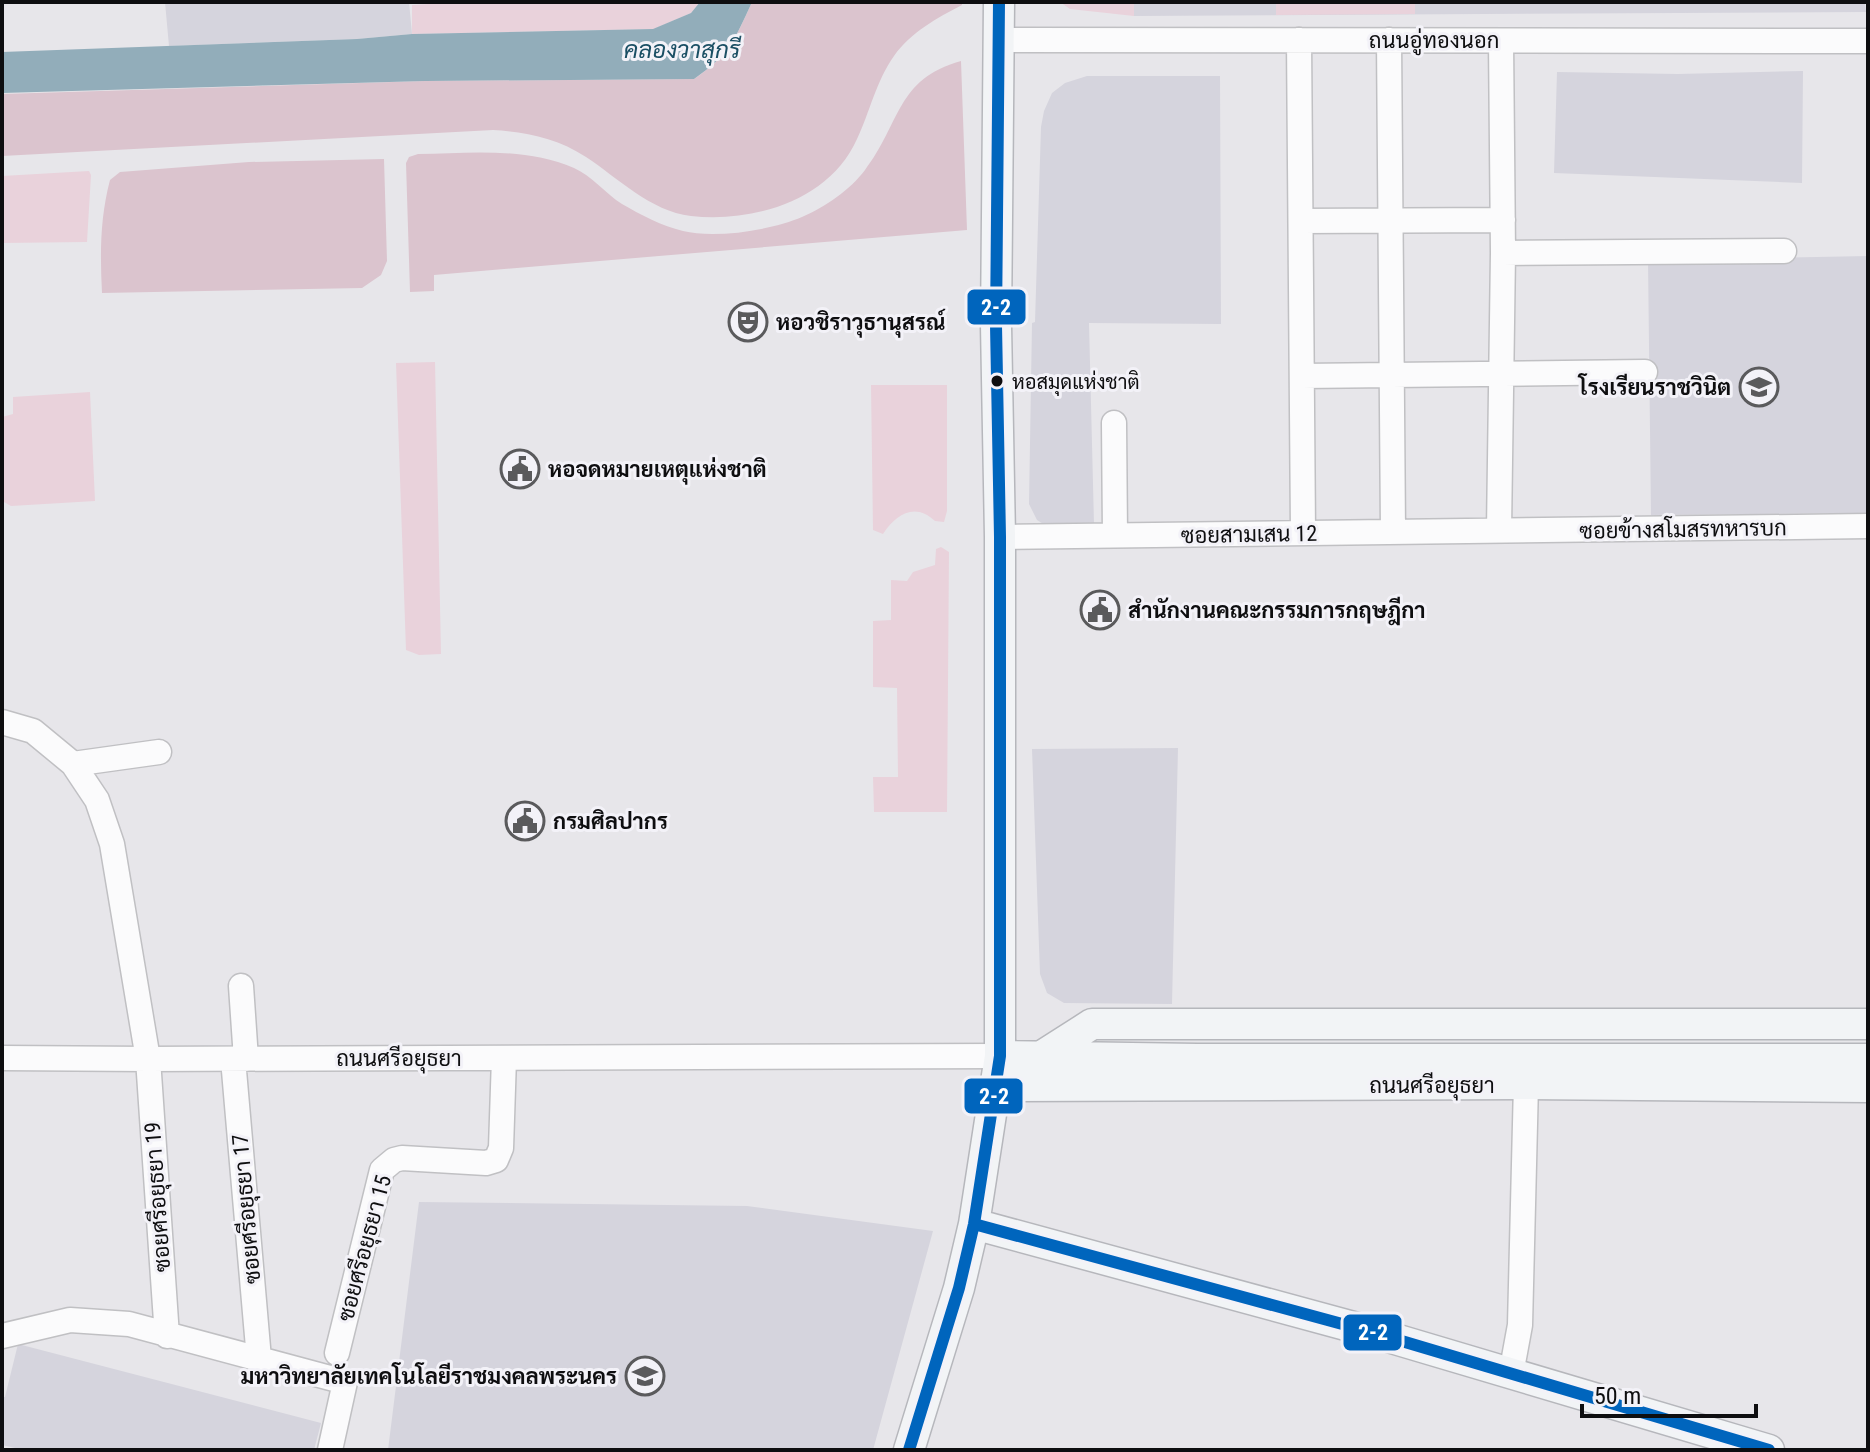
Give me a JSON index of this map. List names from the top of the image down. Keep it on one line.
{"streets":{"main road":["ถนนศรีอยุธยา"],"street":["ถนนอู่ทองนอก","ซอยข้างสโมสรทหารบก","ซอยสามเสน 12","ซอยศรีอยุธยา 19","ซอยศรีอยุธยา 17","ซอยศรีอยุธยา 15"]},"crossings":[["ซอยข้างสโมสรทหารบก","ซอยสามเสน 12"],["ถนนศรีอยุธยา","ซอยศรีอยุธยา 19"],["ถนนศรีอยุธยา","ซอยศรีอยุธยา 17"],["ถนนศรีอยุธยา","ซอยศรีอยุธยา 15"]],"water":["คลองวาสุกรี"],"places":{"theatre":["หอวชิราวุธานุสรณ์"],"other":["หอสมุดแห่งชาติ"],"school or university":["โรงเรียนราชวินิต","มหาวิทยาลัยเทคโนโลยีราชมงคลพระนคร"],"public building":["หอจดหมายเหตุแห่งชาติ","สำนักงานคณะกรรมการกฤษฎีกา","กรมศิลปากร"]},"lines":["transit line 2-2"],"scale_bar":"50 m"}
